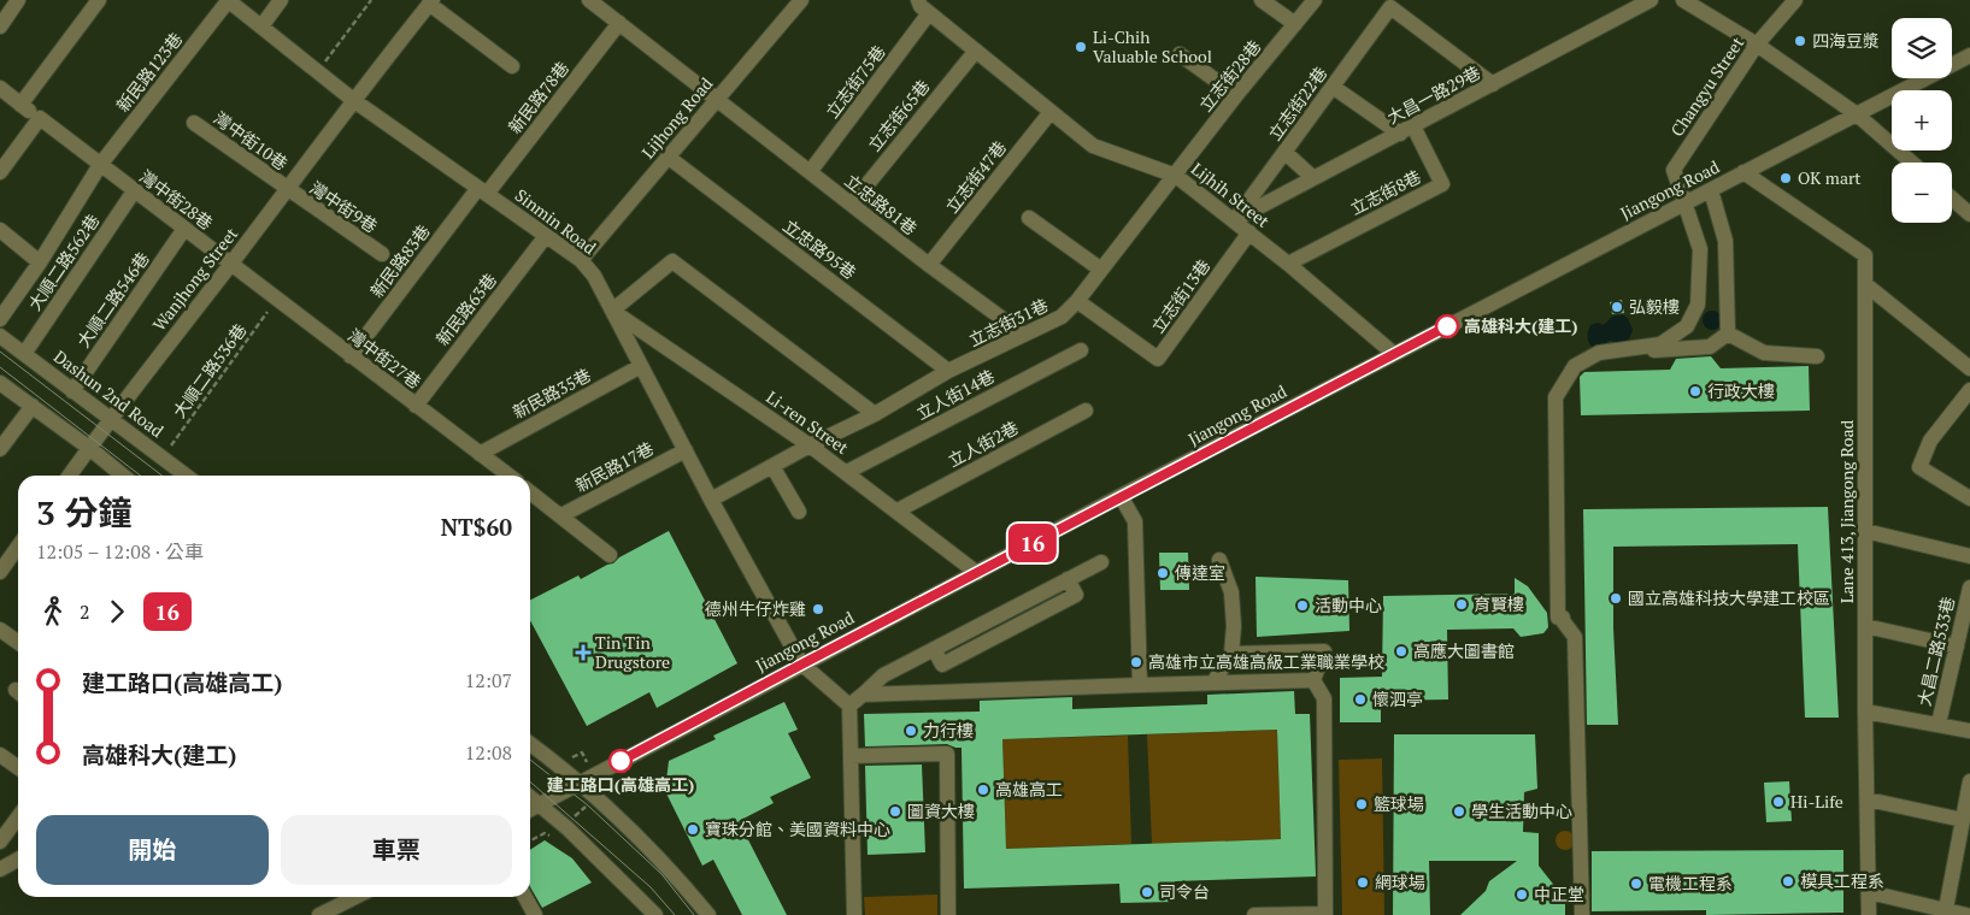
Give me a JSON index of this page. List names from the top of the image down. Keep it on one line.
{"streets":{"street":["新民路123巷","立志街28巷","立志街75巷","Changyu Street","大昌一路29巷","新民路78巷","立志街22巷","立志街65巷","Lijhong Road","灣中街10巷","立志街47巷","Jiangong Road","立志街8巷","Lijhih Street","灣中街28巷","立忠路81巷","灣中街9巷","Sinmin Road","立忠路95巷","新民路83巷","大順二路562巷","Wanjhong Street","立志街13巷","大順二路546巷","新民路63巷","立志街31巷","灣中街27巷","Dashun 2nd Road","新民路35巷","立人街14巷","Li-ren Street","立人街2巷","新民路17巷","Lane 413, Jiangong Road","大昌二路533巷"],"path":["大順二路536巷"]},"crossings":[["新民路123巷","灣中街28巷"],["新民路123巷","Sinmin Road"],["立志街28巷","Lijhih Street"],["立志街28巷","立志街31巷"],["立志街75巷","Lijhih Street"],["立志街75巷","立忠路81巷"],["Changyu Street","Jiangong Road"],["大昌一路29巷","立志街22巷"],["大昌一路29巷","立志街8巷"],["大昌一路29巷","Lijhih Street"],["新民路78巷","立忠路81巷"],["新民路78巷","Sinmin Road"],["新民路78巷","新民路83巷"],["立志街22巷","Lijhih Street"],["立志街65巷","Lijhih Street"],["立志街65巷","立忠路81巷"],["Lijhong Road","立忠路81巷"],["Lijhong Road","Sinmin Road"],["Lijhong Road","立忠路95巷"],["灣中街10巷","灣中街9巷"],["灣中街10巷","Wanjhong Street"],["立志街47巷","Lijhih Street"],["立志街47巷","立忠路81巷"],["Jiangong Road","Lijhih Street"],["Jiangong Road","Sinmin Road"],["Jiangong Road","Li-ren Street"],["Jiangong Road","Lane 413, Jiangong Road"],["立志街8巷","Lijhih Street"],["Lijhih Street","立志街13巷"],["Lijhih Street","立志街31巷"],["灣中街28巷","大順二路562巷"],["灣中街28巷","Wanjhong Street"],["灣中街28巷","大順二路546巷"],["灣中街28巷","灣中街27巷"],["立忠路81巷","立志街31巷"],["灣中街9巷","Wanjhong Street"],["Sinmin Road","新民路83巷"],["Sinmin Road","Wanjhong Street"],["Sinmin Road","新民路63巷"],["Sinmin Road","立志街31巷"],["Sinmin Road","新民路35巷"],["Sinmin Road","Li-ren Street"],["Sinmin Road","新民路17巷"],["立忠路95巷","立志街31巷"],["新民路83巷","灣中街27巷"],["大順二路562巷","Dashun 2nd Road"],["Wanjhong Street","灣中街27巷"],["Wanjhong Street","Dashun 2nd Road"],["立志街13巷","立志街31巷"],["大順二路546巷","Dashun 2nd Road"],["新民路63巷","灣中街27巷"],["立志街31巷","Li-ren Street"],["灣中街27巷","大順二路536巷"],["灣中街27巷","新民路35巷"],["大順二路536巷","Dashun 2nd Road"],["立人街14巷","Li-ren Street"],["Li-ren Street","立人街2巷"]],"places":{"other":["四海豆漿","Li-Chih Valuable School","OK mart","弘毅樓","高雄科大(建工)","行政大樓","傳達室","國立高雄科技大學建工校區","育賢樓","活動中心","德州牛仔炸雞","高應大圖書館","高雄市立高雄高級工業職業學校","懷泗亭","力行樓","建工路口(高雄高工)","高雄高工","Hi-Life","籃球場","圖資大樓","學生活動中心","寶珠分館、美國資料中心","模具工程系","網球場","電機工程系","司令台","中正堂"],"health":["Tin Tin Drugstore"]},"lines":["bus line 16"],"page":{"on_map":"16","map_buttons":["+","−"],"heading":["3 分鐘","12:05 – 12:08 · 公車","NT$60"],"legs":["2","16"],"list":[{"name":"建工路口(高雄高工)","value":"12:07"},{"name":"高雄科大(建工)","value":"12:08"}],"buttons":["開始","車票"]}}
